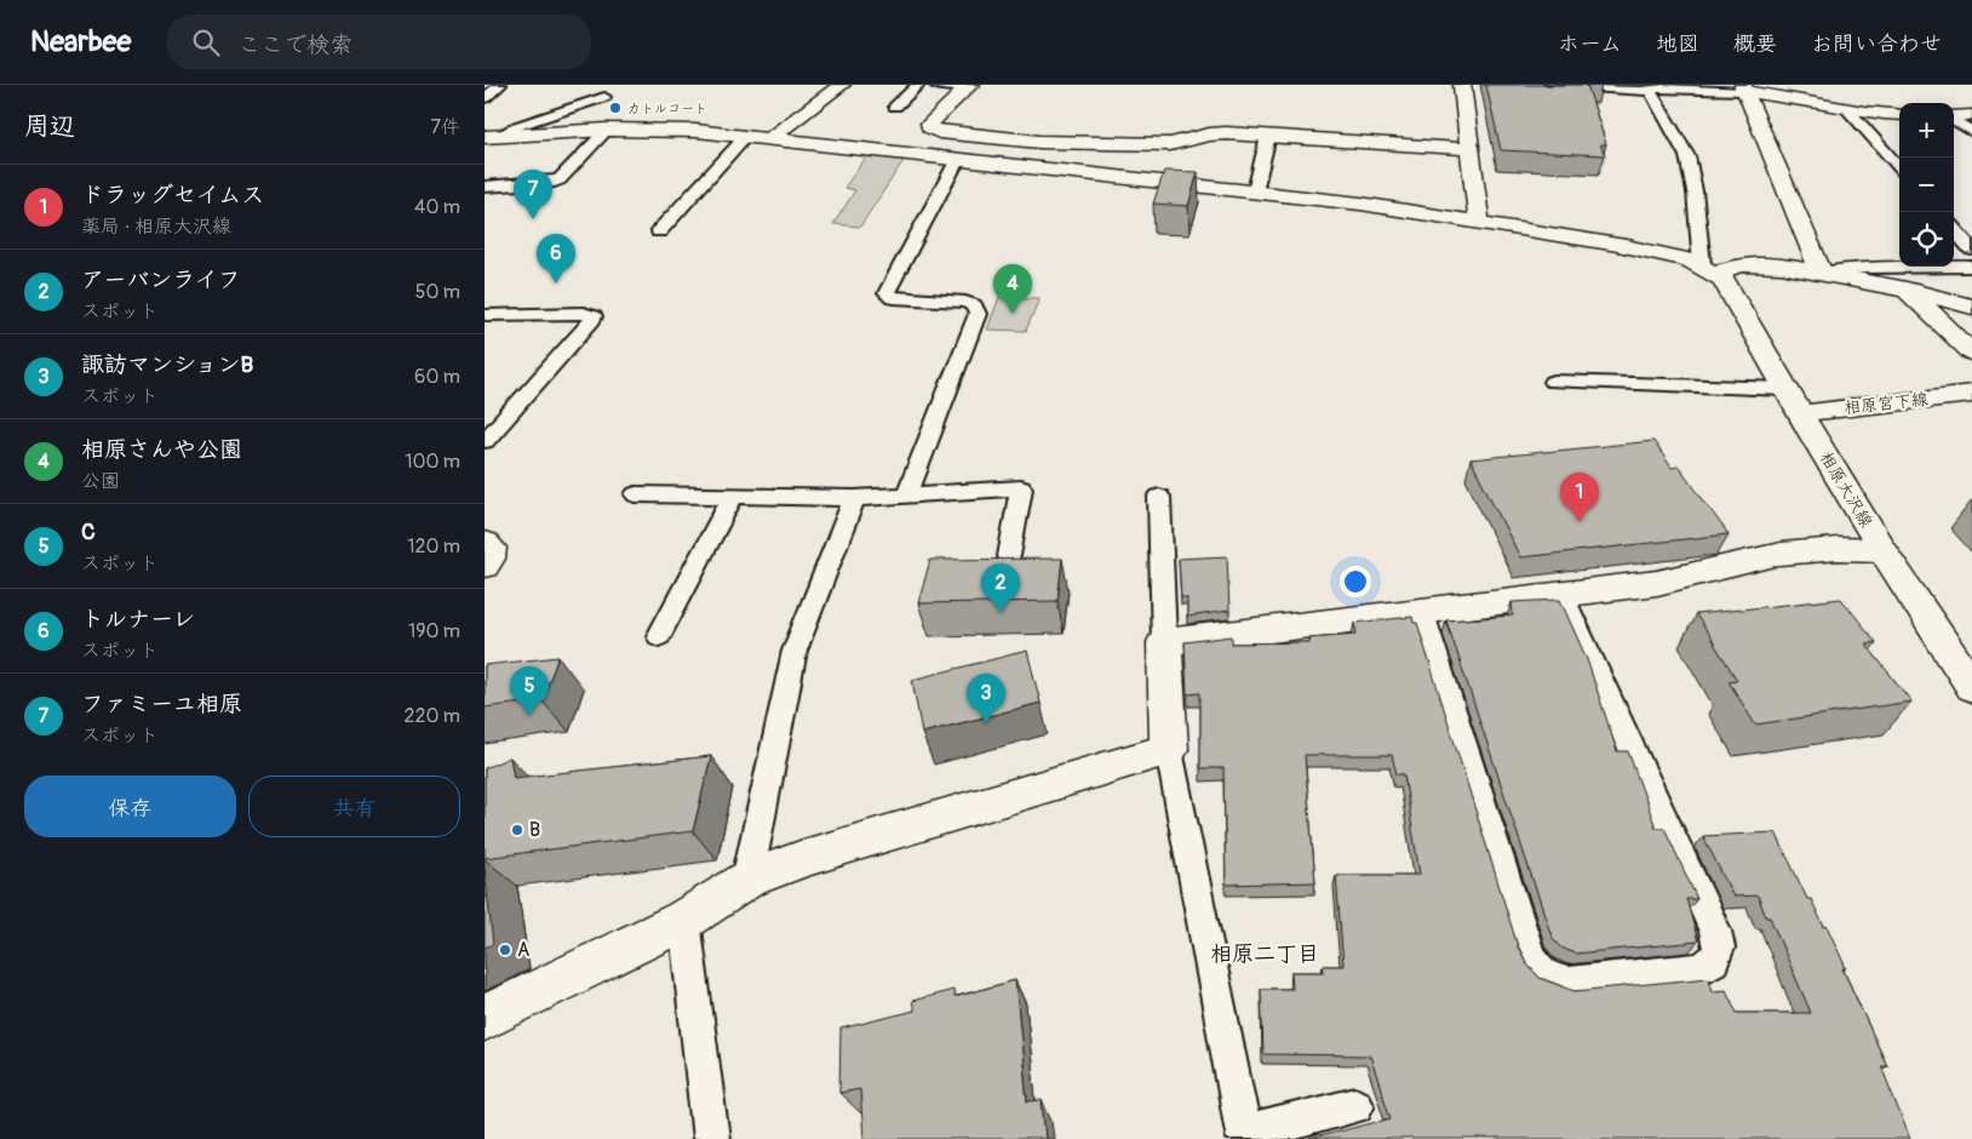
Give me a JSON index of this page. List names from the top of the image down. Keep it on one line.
{"streets":{"street":["相原宮下線","相原大沢線"]},"crossings":[["相原宮下線","相原大沢線"]],"districts":["相原二丁目"],"places":["カトルコート","B","A"],"page":{"header":"Nearbee","search":"ここで検索","nav":["ホーム","地図","概要","お問い合わせ"],"heading":["周辺","7件"],"map_buttons":["+","−"],"list":[{"mark":"1","name":"ドラッグセイムス","note":"薬局 · 相原大沢線","value":"40 m"},{"mark":"2","name":"アーバンライフ","note":"スポット","value":"50 m"},{"mark":"3","name":"諏訪マンションB","note":"スポット","value":"60 m"},{"mark":"4","name":"相原さんや公園","note":"公園","value":"100 m"},{"mark":"5","name":"C","note":"スポット","value":"120 m"},{"mark":"6","name":"トルナーレ","note":"スポット","value":"190 m"},{"mark":"7","name":"ファミーユ相原","note":"スポット","value":"220 m"}],"pins":["7","6","4","1","2","5","3"],"buttons":["保存","共有"]}}
